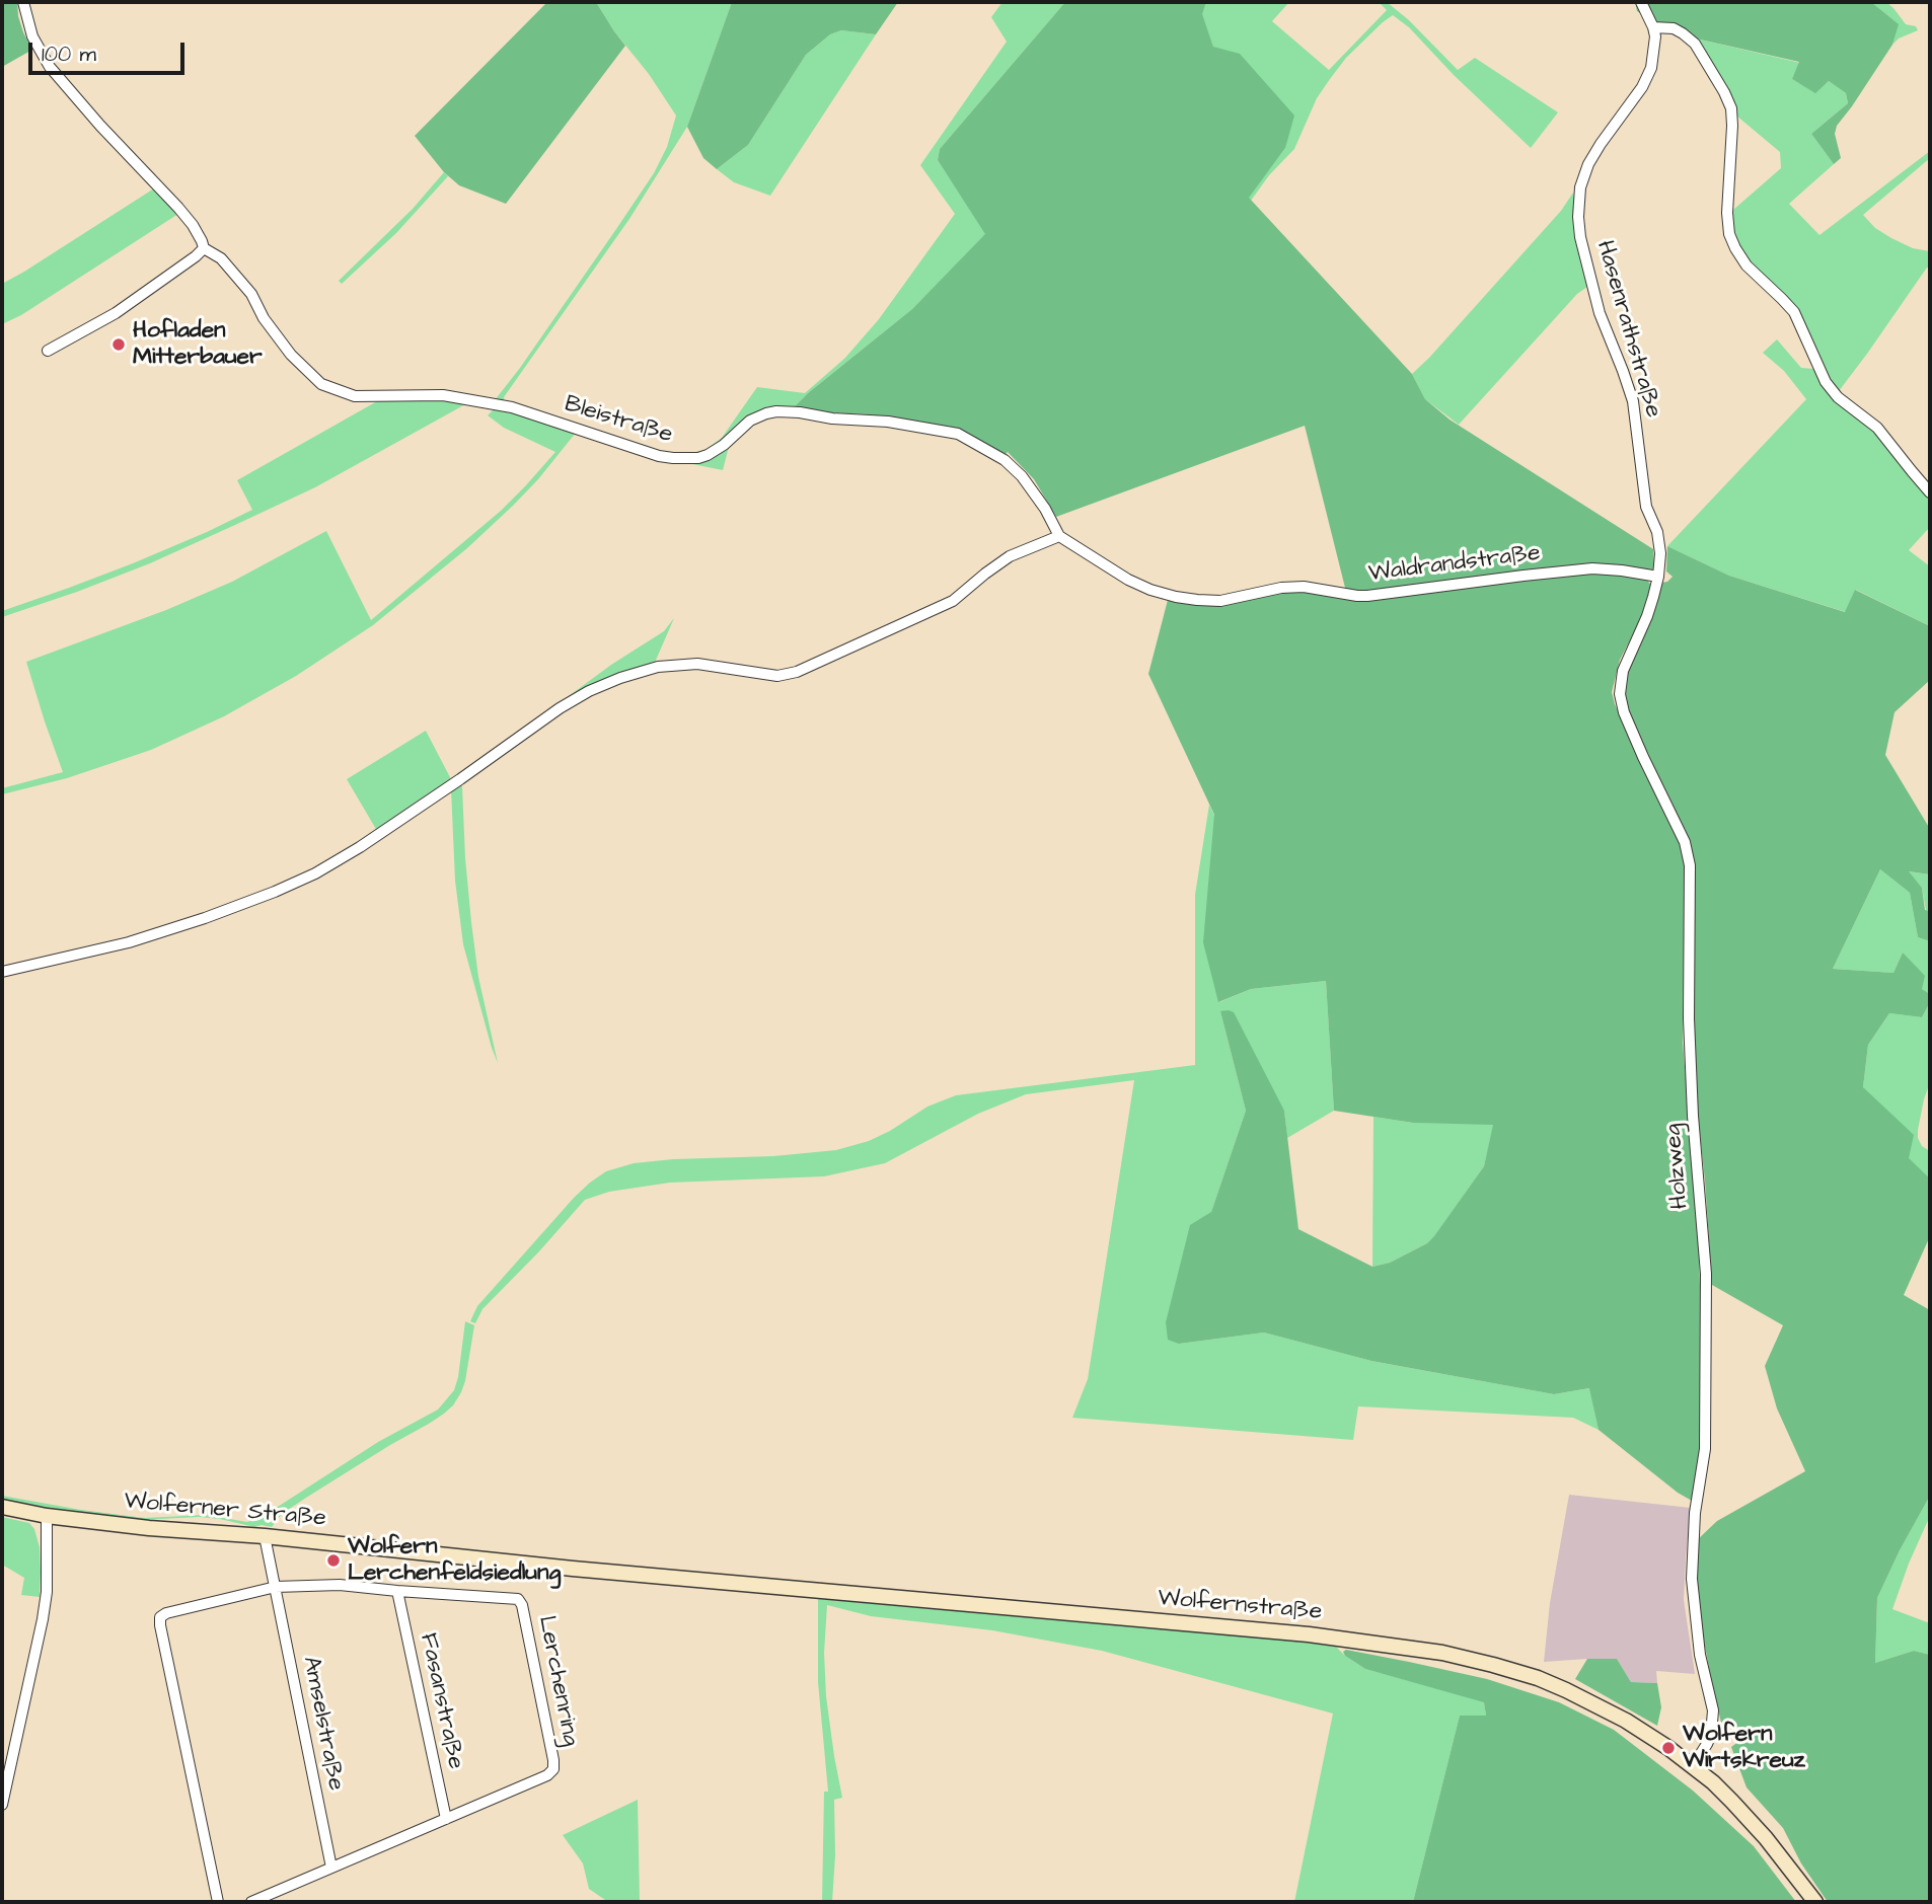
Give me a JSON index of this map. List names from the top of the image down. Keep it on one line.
{"streets":{"main road":["Wolferner Straße","Wolfernstraße"],"street":["Hasenrathstraße","Bleistraße","Waldrandstraße","Holzweg","Lerchenring","Fasanstraße","Amselstraße"]},"crossings":[["Hasenrathstraße","Waldrandstraße"],["Hasenrathstraße","Holzweg"],["Bleistraße","Waldrandstraße"],["Waldrandstraße","Holzweg"],["Holzweg","Wolfernstraße"],["Wolferner Straße","Wolfernstraße"],["Lerchenring","Fasanstraße"],["Lerchenring","Amselstraße"]],"places":["Hofladen Mitterbauer","Wolfern Lerchenfeldsiedlung","Wolfern Wirtskreuz"],"scale_bar":"100 m"}
